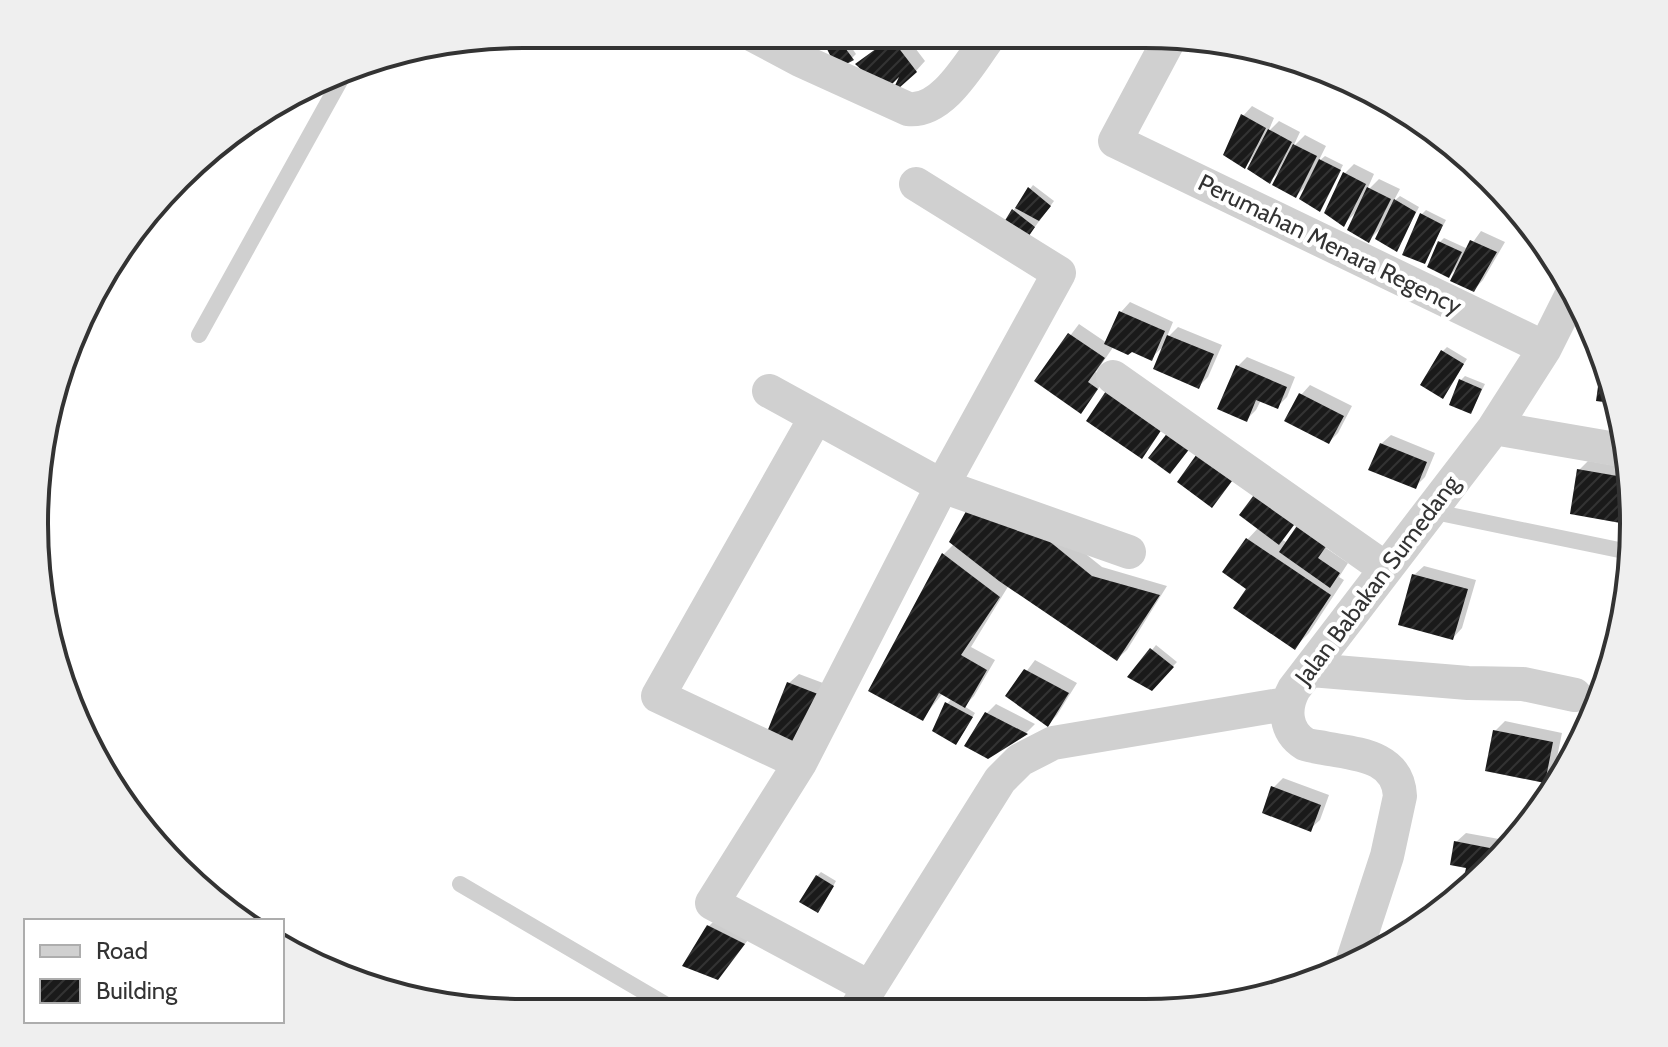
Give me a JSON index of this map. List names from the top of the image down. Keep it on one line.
{"streets":{"street":["Perumahan Menara Regency","Jalan Babakan Sumedang"]},"crossings":[["Perumahan Menara Regency","Jalan Babakan Sumedang"]],"legend":["Road","Building"]}
